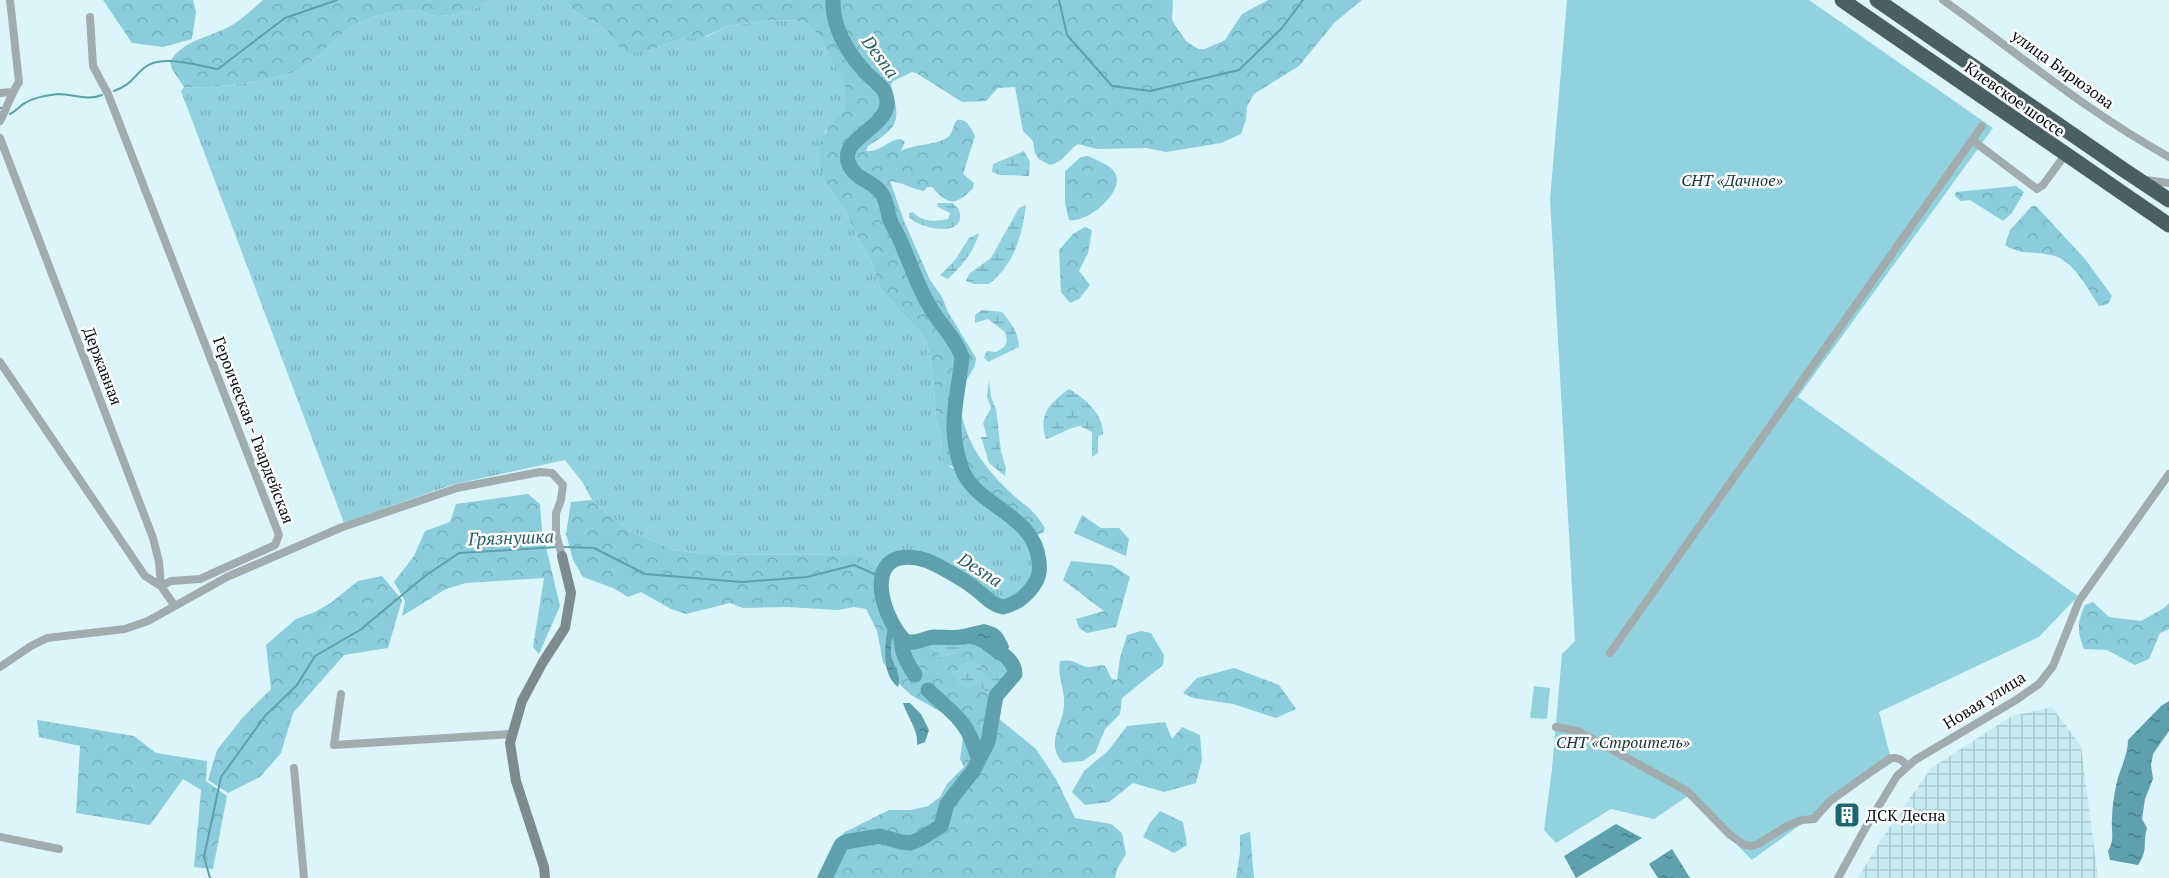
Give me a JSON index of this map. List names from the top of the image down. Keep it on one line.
{"streets":{"highway":["Киевское шоссе"],"street":["улица Бирюзова","Державная","Героическая - Гвардейская","Новая улица"]},"crossings":[["Державная","Героическая - Гвардейская"]],"water":["Desna","Грязнушка"],"parks":["СНТ «Дачное»","СНТ «Строитель»"],"places":{"building":["ДСК Десна"]}}
